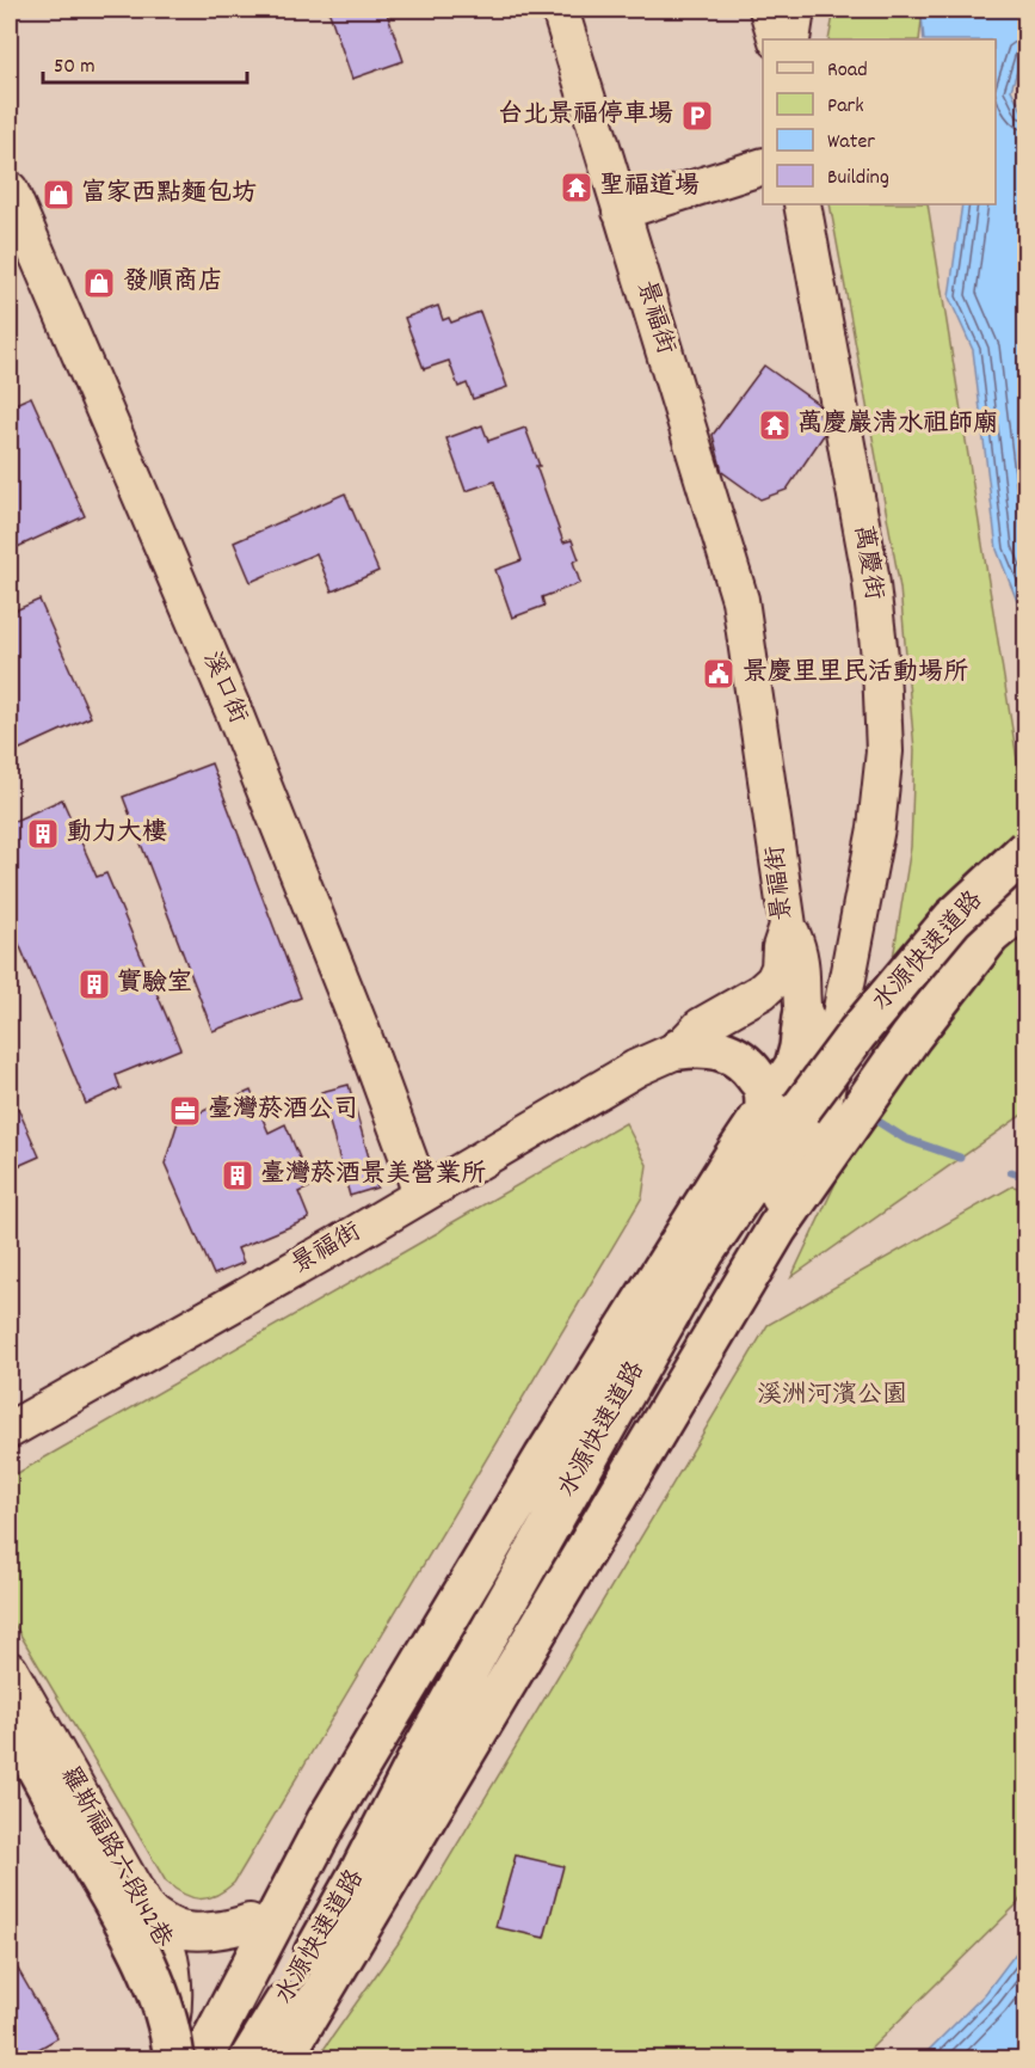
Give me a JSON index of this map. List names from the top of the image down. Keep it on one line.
{"streets":{"highway":["水源快速道路"],"street":["景福街","萬慶街","溪口街","羅斯福路六段142巷"]},"crossings":[["景福街","溪口街"]],"parks":["溪洲河濱公園"],"places":{"parking":["台北景福停車場"],"temple":["聖福道場","萬慶巖清水祖師廟"],"shop":["富家西點麵包坊","發順商店"],"public building":["景慶里里民活動場所"],"building":["動力大樓","實驗室","臺灣菸酒景美營業所"],"office":["臺灣菸酒公司"]},"legend":["Road","Park","Water","Building"],"scale_bar":"50 m"}
